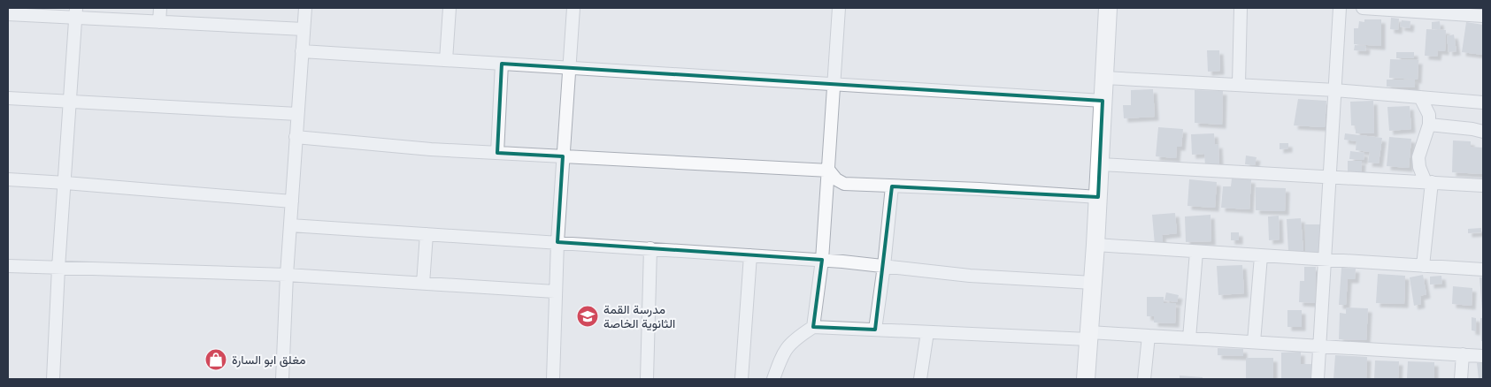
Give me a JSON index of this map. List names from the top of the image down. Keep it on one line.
{"places":{"school or university":["مدرسة القمة الثانوية الخاصة"],"shop":["مغلق ابو السارة"]}}
